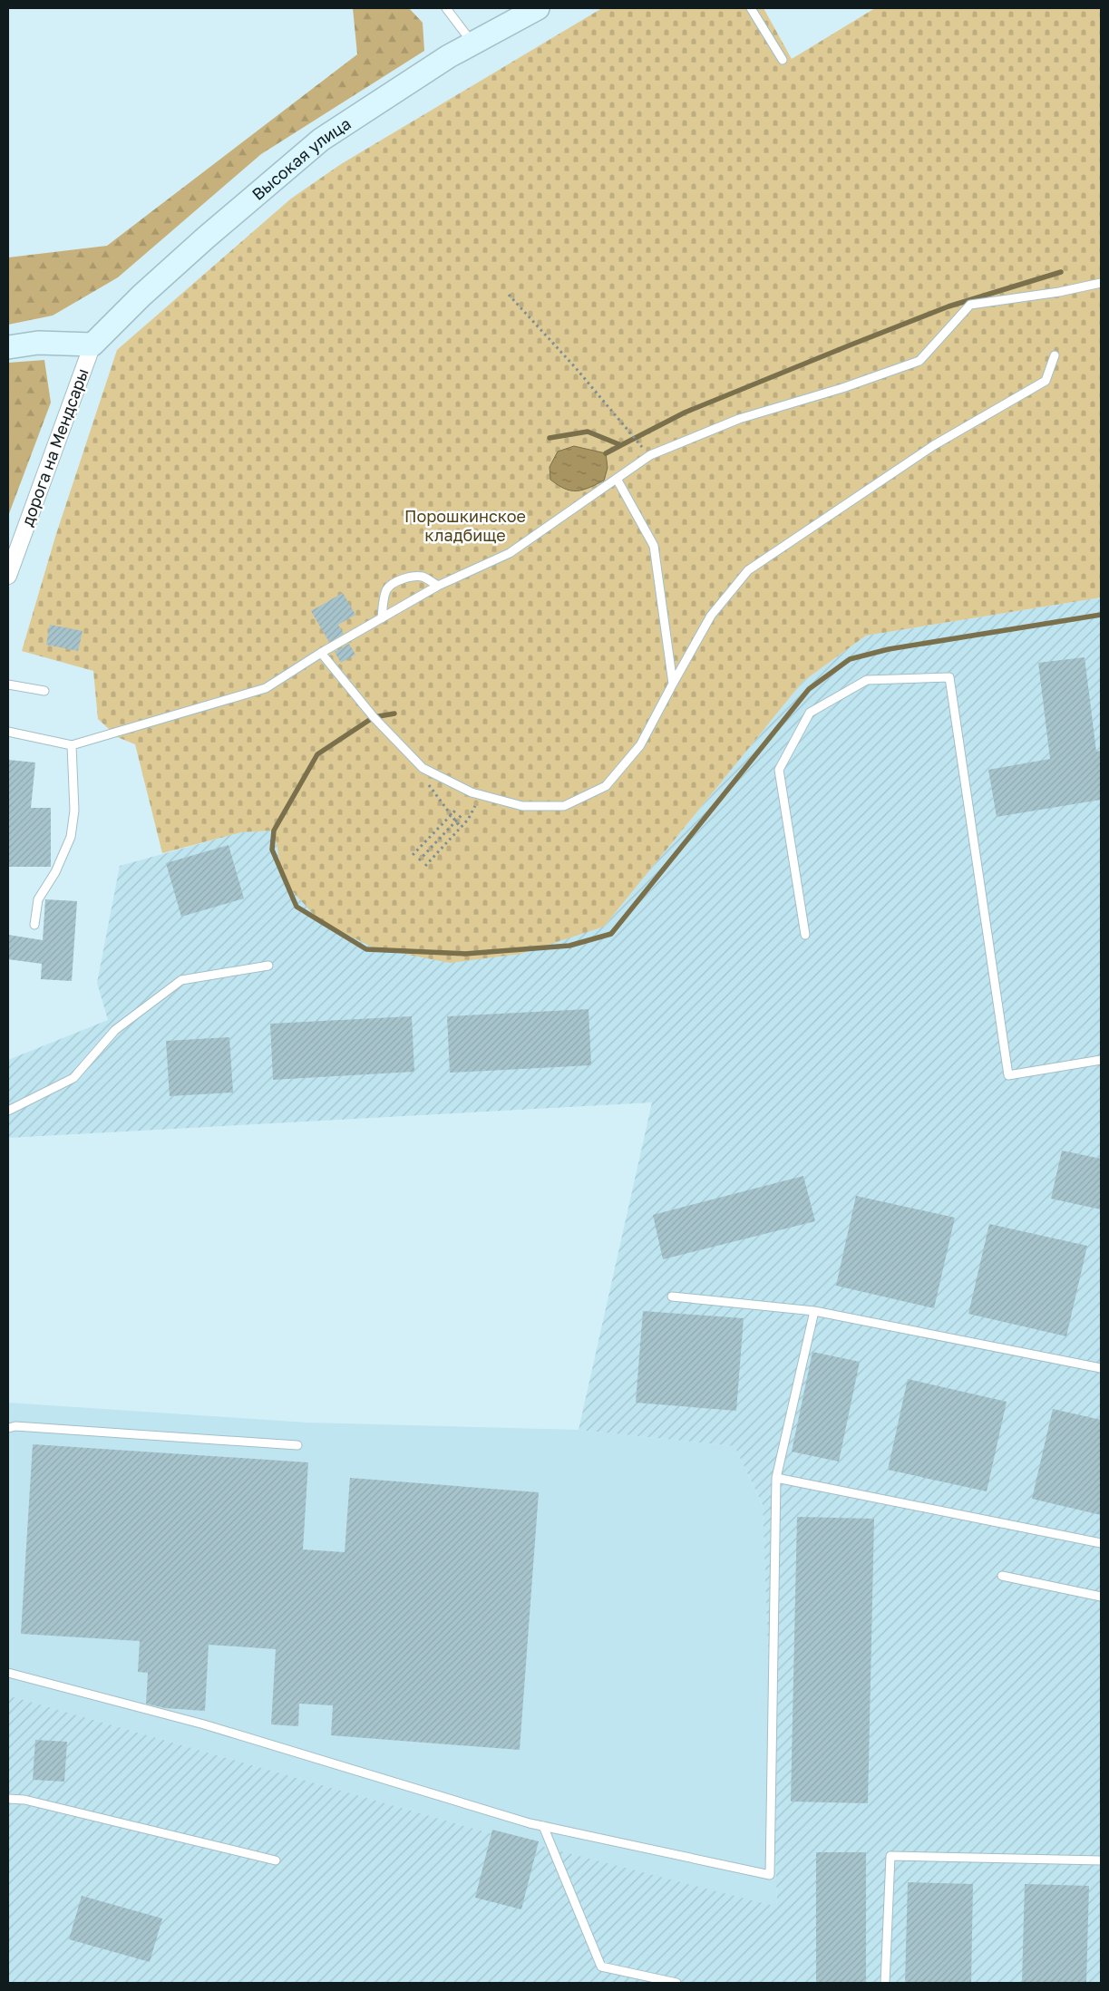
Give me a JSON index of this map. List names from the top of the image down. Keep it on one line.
{"streets":{"street":["Высокая улица","дорога на Мендсары"]},"crossings":[["Высокая улица","дорога на Мендсары"]],"parks":["Порошкинское кладбище"]}
